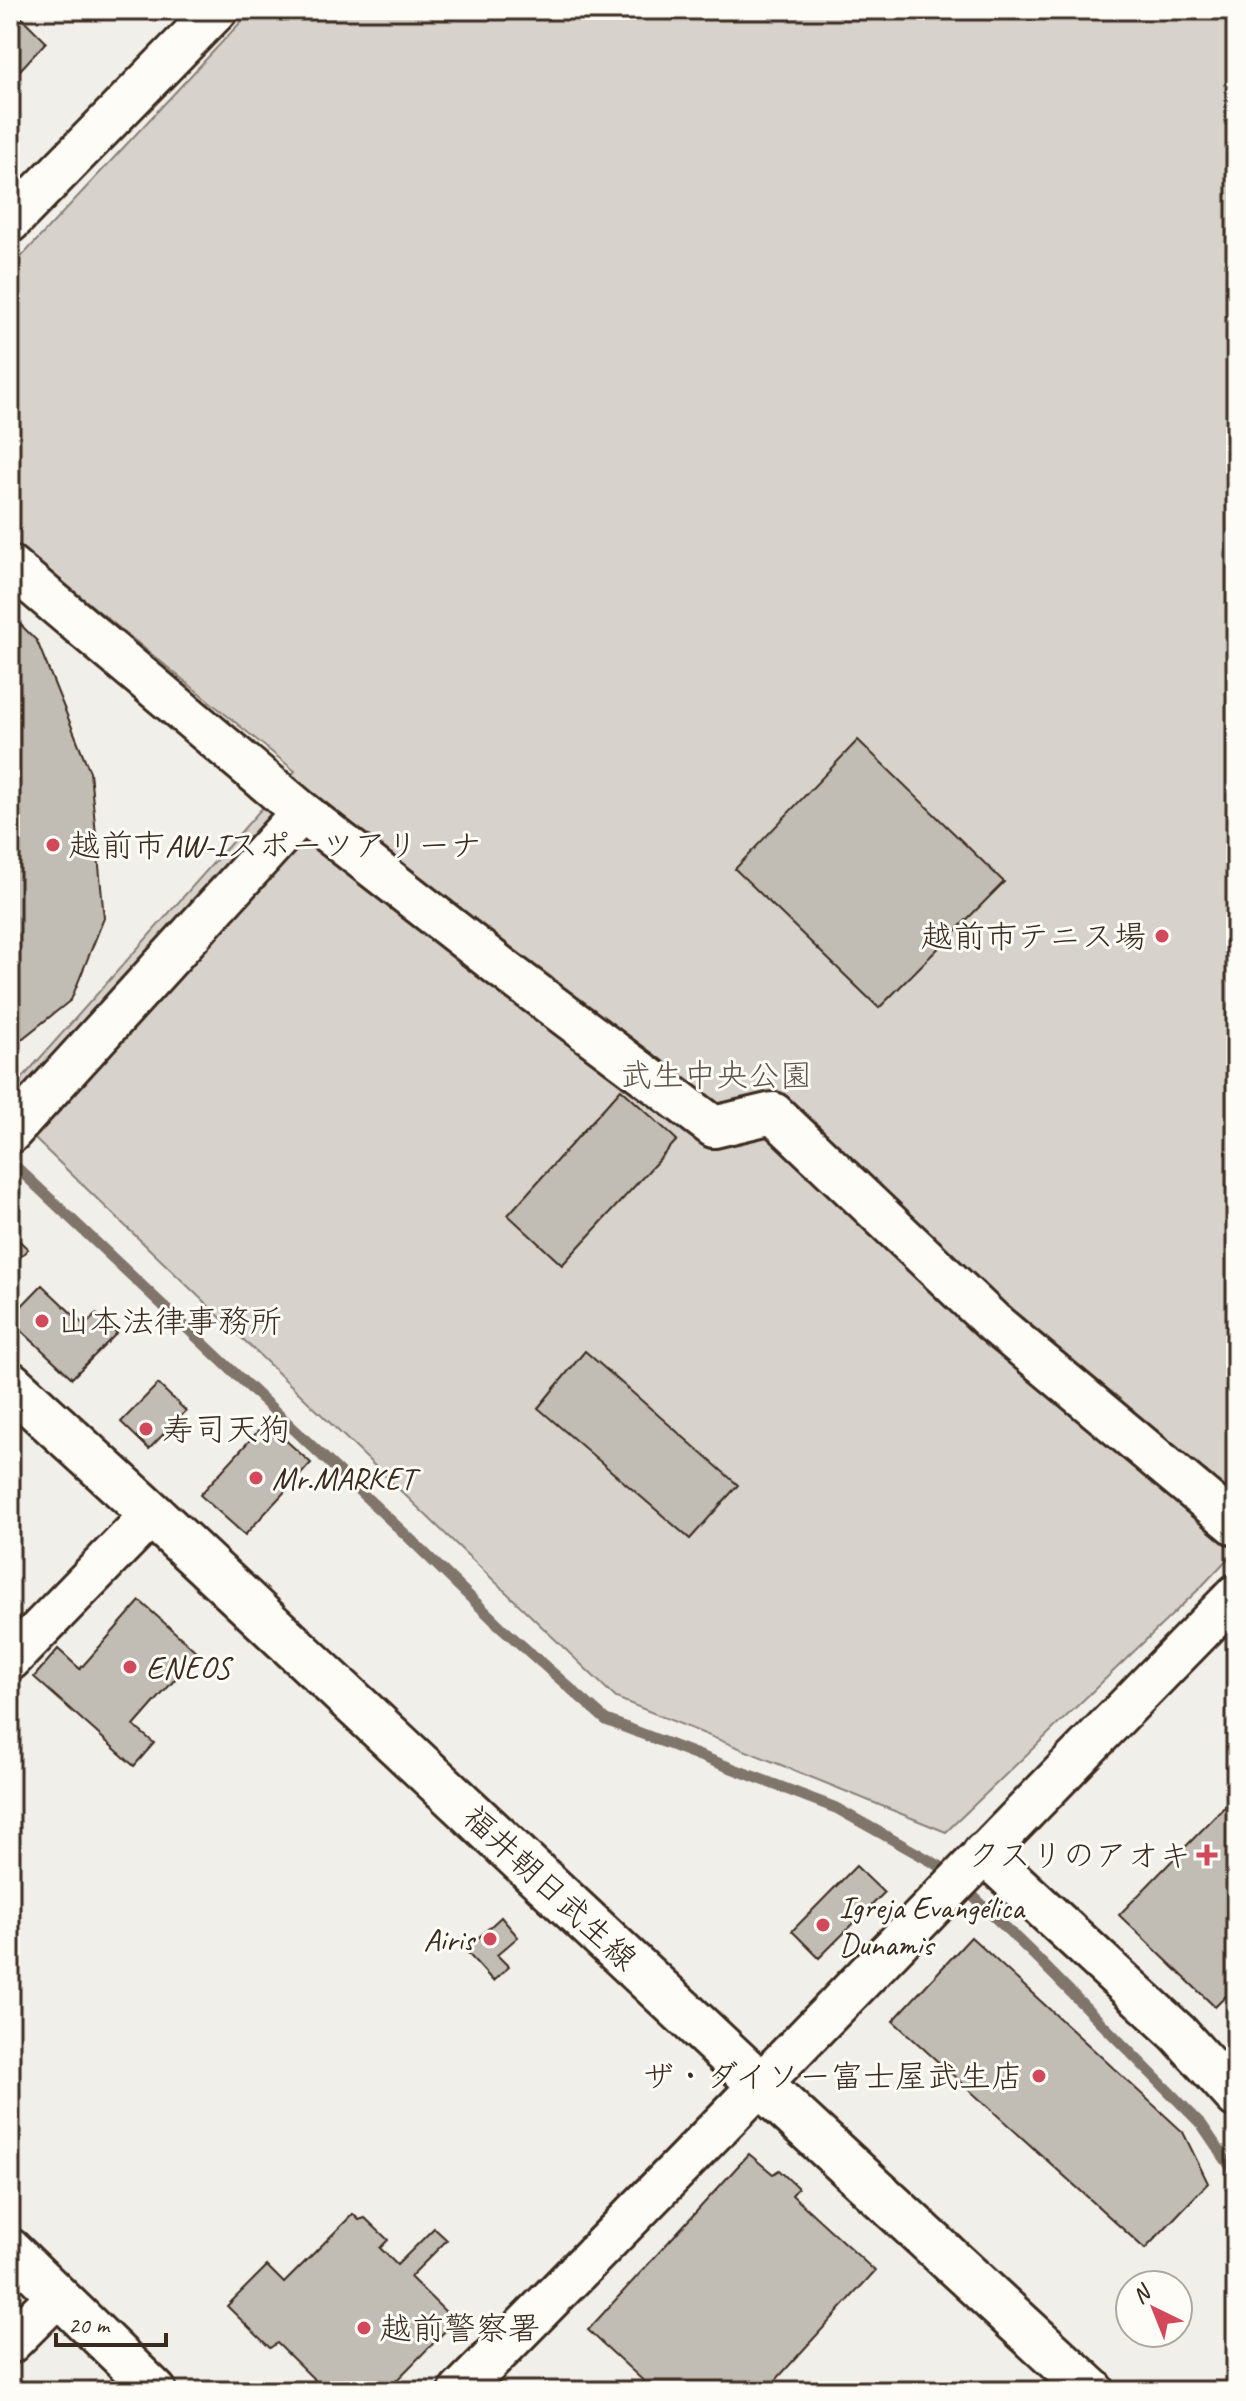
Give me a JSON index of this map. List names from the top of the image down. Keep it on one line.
{"streets":{"main road":["福井朝日武生線"]},"parks":["武生中央公園"],"places":{"other":["越前市AW-Iスポーツアリーナ","越前市テニス場","山本法律事務所","寿司天狗","Mr.MARKET","ENEOS","Igreja Evangélica Dunamis","Airis","ザ・ダイソー富士屋武生店","越前警察署"],"health":["クスリのアオキ"]},"scale_bar":"20 m","north":"top left"}
